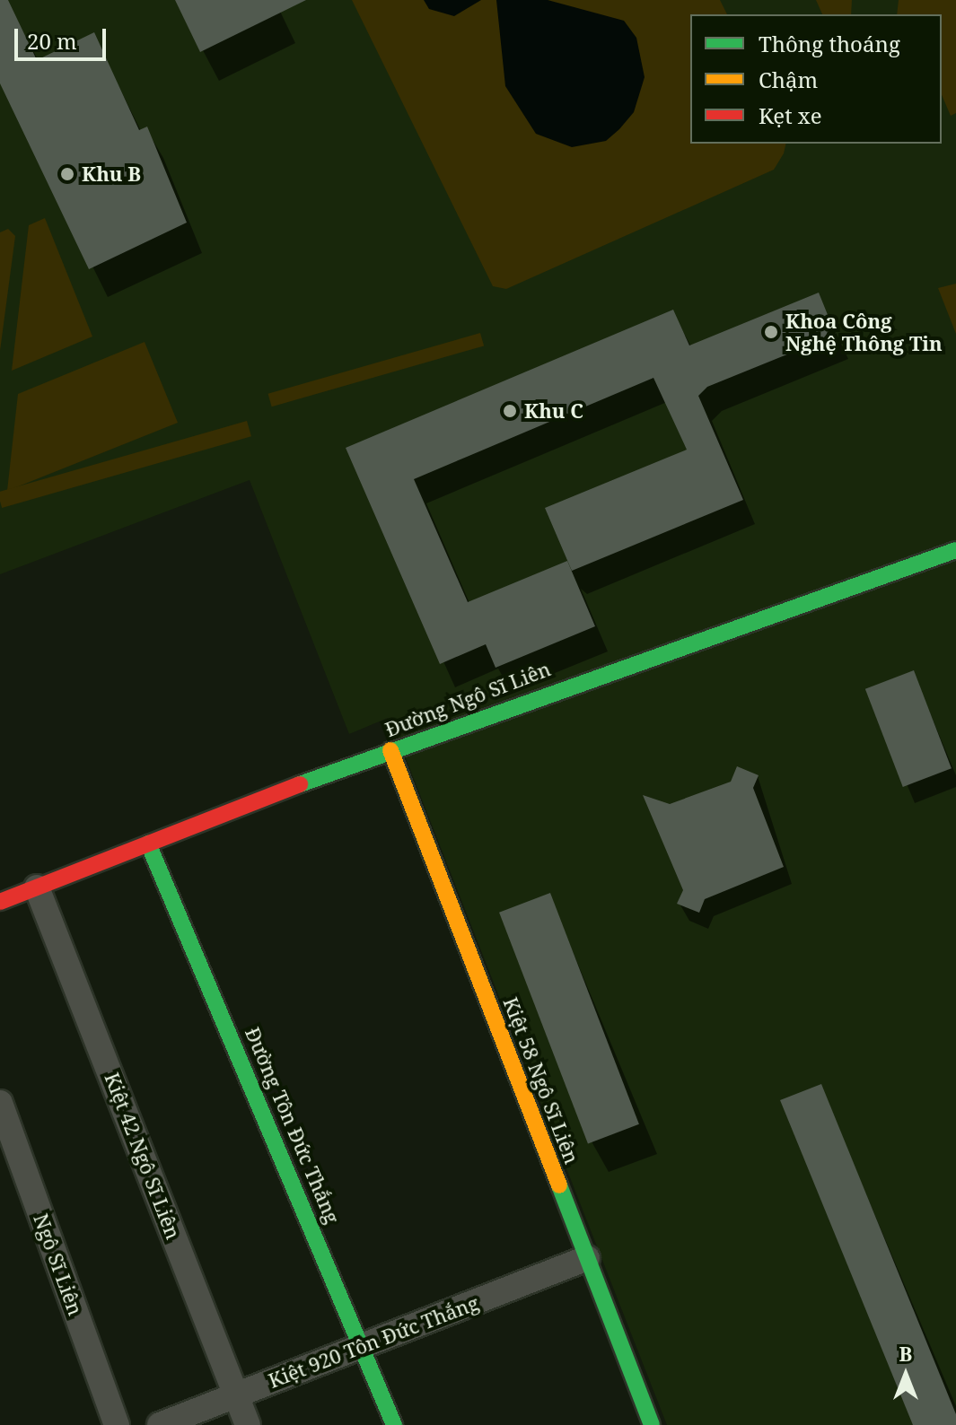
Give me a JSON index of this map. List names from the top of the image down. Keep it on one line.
{"streets":{"street":["Đường Ngô Sĩ Liên","Kiệt 58 Ngô Sĩ Liên","Đường Tôn Đức Thắng","Kiệt 42 Ngô Sĩ Liên","Ngô Sĩ Liên","Kiệt 920 Tôn Đức Thắng"]},"crossings":[["Đường Ngô Sĩ Liên","Kiệt 58 Ngô Sĩ Liên"],["Đường Ngô Sĩ Liên","Đường Tôn Đức Thắng"],["Đường Ngô Sĩ Liên","Kiệt 42 Ngô Sĩ Liên"],["Kiệt 58 Ngô Sĩ Liên","Kiệt 920 Tôn Đức Thắng"],["Đường Tôn Đức Thắng","Kiệt 920 Tôn Đức Thắng"],["Kiệt 42 Ngô Sĩ Liên","Kiệt 920 Tôn Đức Thắng"]],"places":["Khu B","Khoa Công Nghệ Thông Tin","Khu C"],"legend":["Thông thoáng","Chậm","Kẹt xe"],"scale_bar":"20 m","north":"top"}
